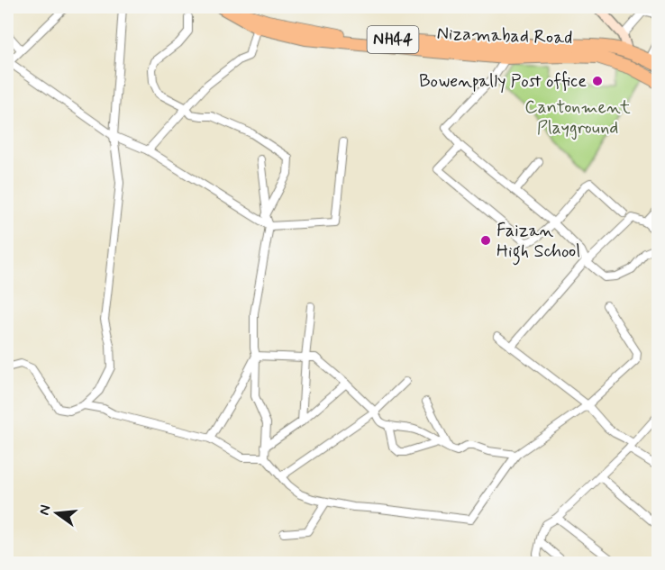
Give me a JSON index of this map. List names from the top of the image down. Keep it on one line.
{"streets":{"highway":["Nizamabad Road","NH44"]},"parks":["Cantonment Playground"],"places":["Bowenpally Post office","Faizan High School"],"north":"left"}
